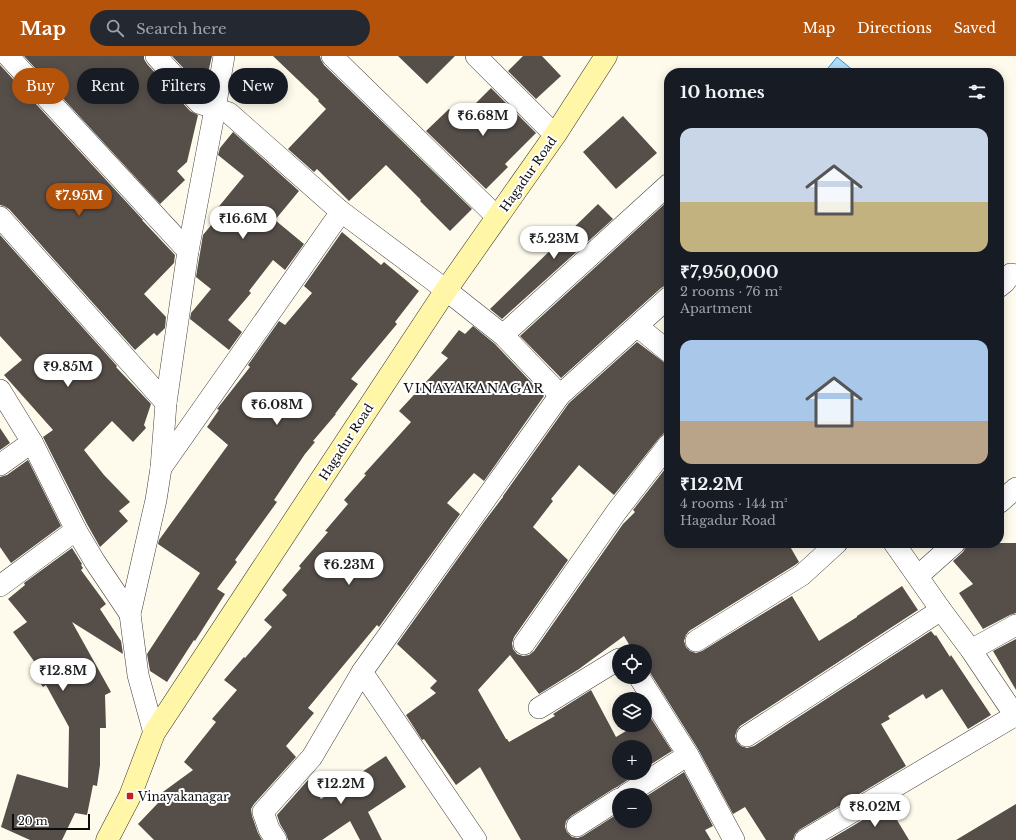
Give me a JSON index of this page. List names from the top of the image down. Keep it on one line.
{"streets":{"street":["Hagadur Road"]},"districts":["VINAYAKANAGAR"],"places":{"transit":["Vinayakanagar"]},"scale_bar":"20 m","page":{"header":"Map","search":"Search here","nav":["Map","Directions","Saved"],"chip":["Buy","Rent","Filters","New"],"heading":"10 homes","price":["₹6.68M","₹7.95M","₹16.6M","₹5.23M","₹9.85M","₹6.08M","₹6.23M","₹12.8M","₹12.2M","₹8.02M"],"list":[{"name":"₹7,950,000","note":"2 rooms · 76 m² · Apartment"},{"name":"₹12.2M","note":"4 rooms · 144 m² · Hagadur Road"}],"map_buttons":["+","−"],"scale":"20 m"}}
